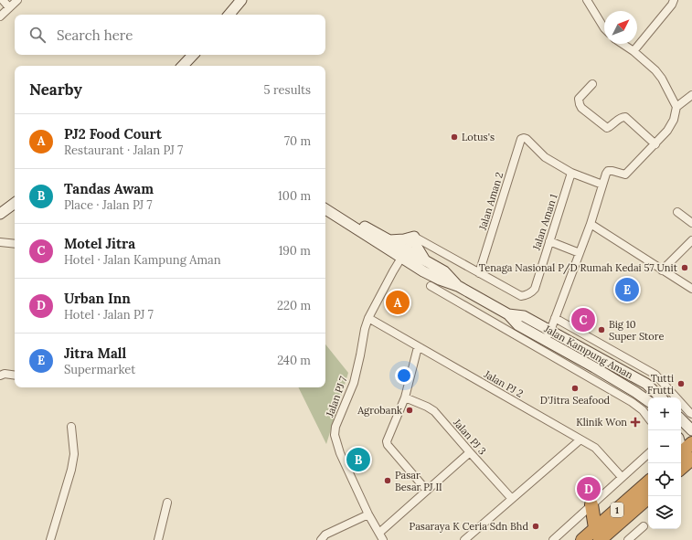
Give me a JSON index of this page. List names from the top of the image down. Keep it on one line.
{"streets":{"highway":["1"],"street":["Jalan Aman 2","Jalan Aman 1","Jalan Kampung Aman","Jalan PJ 2","Jalan PJ 7","Jalan PJ 3"]},"crossings":[["Jalan Aman 2","Jalan Aman 1"],["Jalan Aman 1","Jalan PJ 7"],["Jalan Kampung Aman","Jalan PJ 7"],["Jalan PJ 2","Jalan PJ 7"]],"places":{"other":["Lotus's","Tenaga Nasional P/D Rumah Kedai 57 Unit","Big 10 Super Store","Tutti Frutti","D'Jitra Seafood","Agrobank","Pasar Besar PJ II","Pasaraya K Ceria Sdn Bhd"],"health":["Klinik Won"]},"north":"top right","page":{"search":"Search here","heading":["Nearby","5 results"],"list":[{"mark":"A","name":"PJ2 Food Court","note":"Restaurant · Jalan PJ 7","value":"70 m"},{"mark":"B","name":"Tandas Awam","note":"Place · Jalan PJ 7","value":"100 m"},{"mark":"C","name":"Motel Jitra","note":"Hotel · Jalan Kampung Aman","value":"190 m"},{"mark":"D","name":"Urban Inn","note":"Hotel · Jalan PJ 7","value":"220 m"},{"mark":"E","name":"Jitra Mall","note":"Supermarket","value":"240 m"}],"pins":["E","A","C","B","D"],"map_buttons":["+","−"]}}
